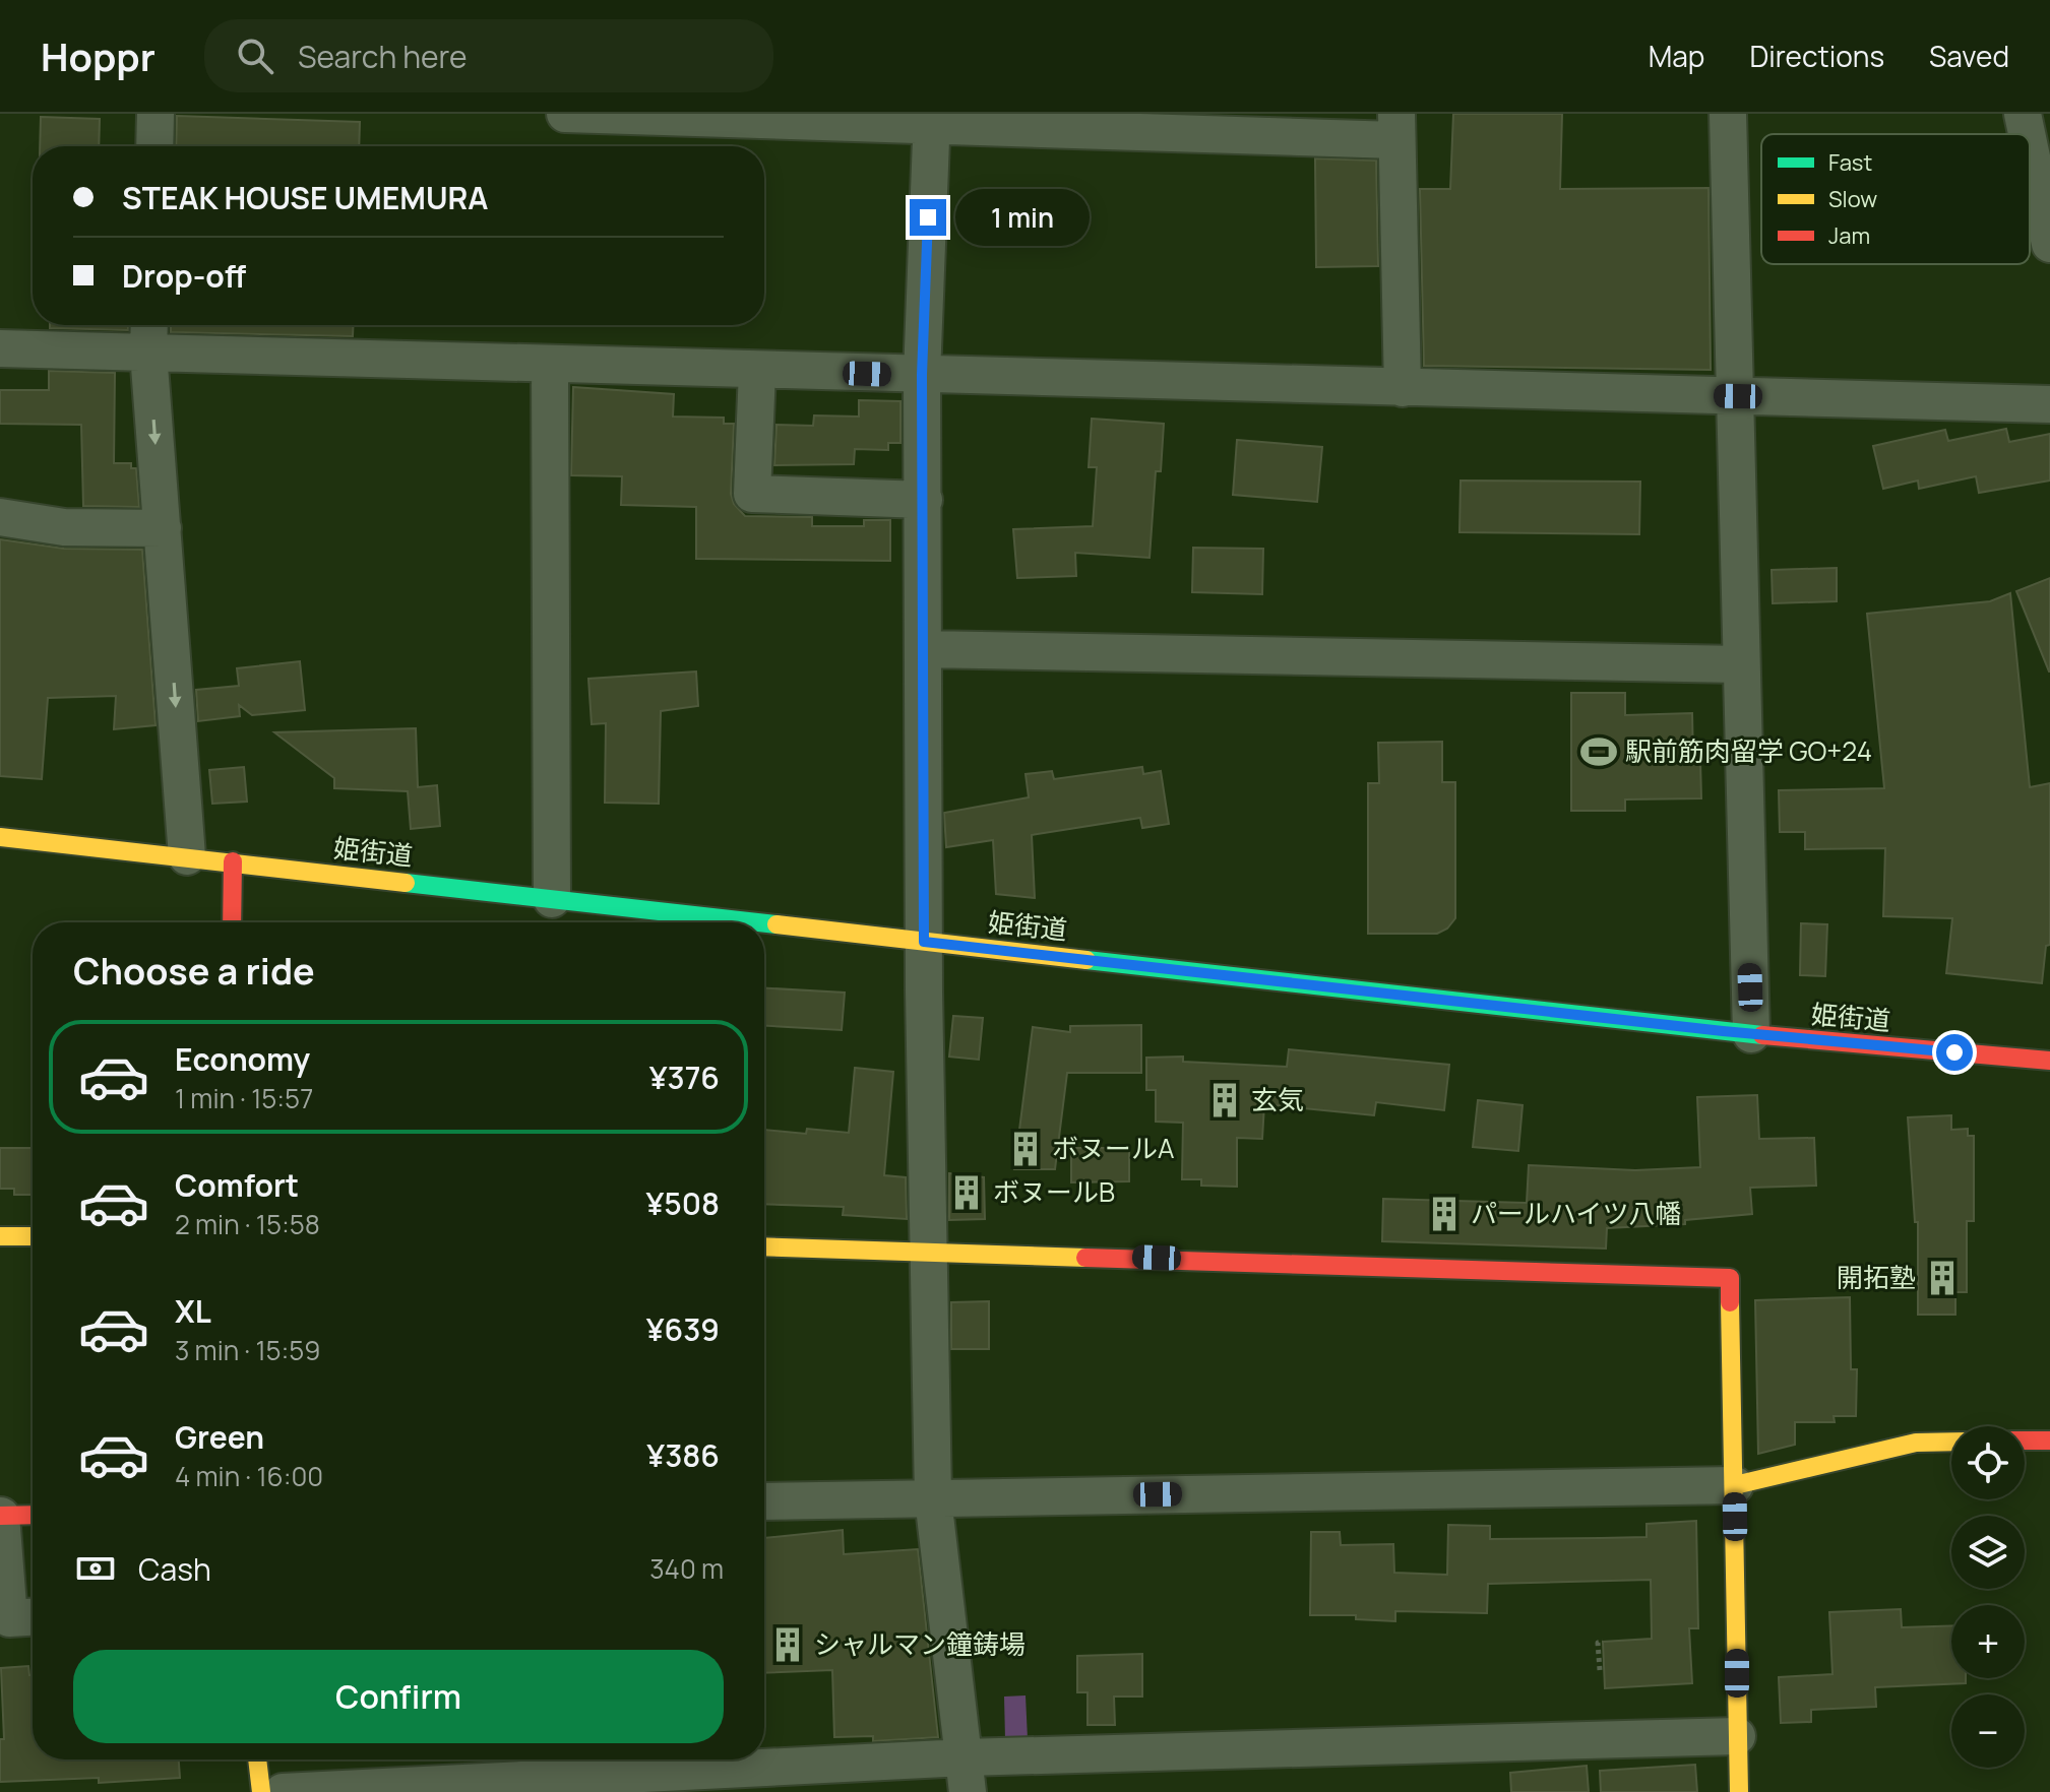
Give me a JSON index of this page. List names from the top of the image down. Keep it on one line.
{"streets":{"main road":["姫街道"]},"places":{"sports":["駅前筋肉留学 GO+24"],"building":["玄気","ボヌールA","ボヌールB","パールハイツ八幡","開拓塾","シャルマン鐘鋳場"]},"legend":["Fast","Slow","Jam"],"page":{"header":"Hoppr","search":"Search here","nav":["Map","Directions","Saved"],"banner":["STEAK HOUSE UMEMURA","Drop-off"],"bubble":"1 min","heading":"Choose a ride","list":[{"name":"Economy","note":"1 min · 15:57","value":"¥376"},{"name":"Comfort","note":"2 min · 15:58","value":"¥508"},{"name":"XL","note":"3 min · 15:59","value":"¥639"},{"name":"Green","note":"4 min · 16:00","value":"¥386"}],"map_buttons":["+","−"],"pay":["Cash","340 m"],"buttons":"Confirm"}}
